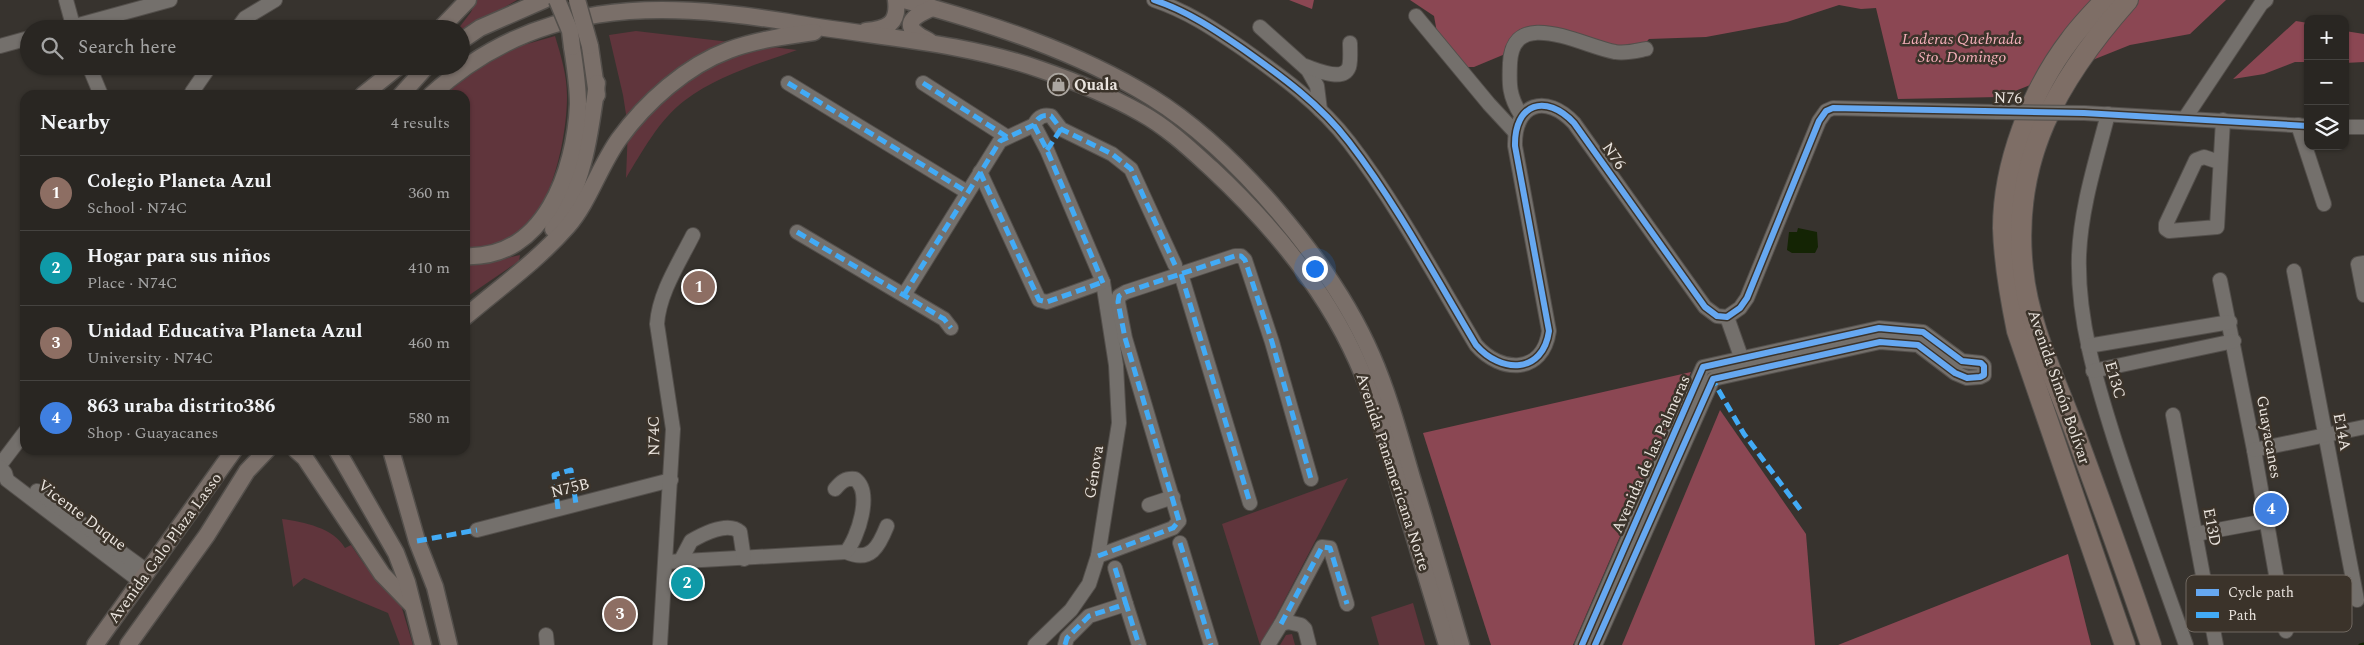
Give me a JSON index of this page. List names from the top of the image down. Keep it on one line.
{"streets":{"highway":["Avenida Simón Bolívar"],"main road":["Avenida Panamericana Norte","Avenida Galo Plaza Lasso"],"street":["N76","E13C","E14A","N74C","Guayacanes","Avenida de las Palmeras","Génova","N75B","Vicente Duque","E13D"]},"crossings":[["N76","E13C"],["N74C","N75B"],["Vicente Duque","Avenida Galo Plaza Lasso"]],"parks":["Laderas Quebrada Sto. Domingo"],"places":{"shop":["Quala"]},"legend":["Cycle path","Path"],"page":{"map_buttons":["+","−"],"search":"Search here","heading":["Nearby","4 results"],"list":[{"mark":"1","name":"Colegio Planeta Azul","note":"School · N74C","value":"360 m"},{"mark":"2","name":"Hogar para sus niños","note":"Place · N74C","value":"410 m"},{"mark":"3","name":"Unidad Educativa Planeta Azul","note":"University · N74C","value":"460 m"},{"mark":"4","name":"863 uraba distrito386","note":"Shop · Guayacanes","value":"580 m"}],"pins":["1","4","2","3"]}}
